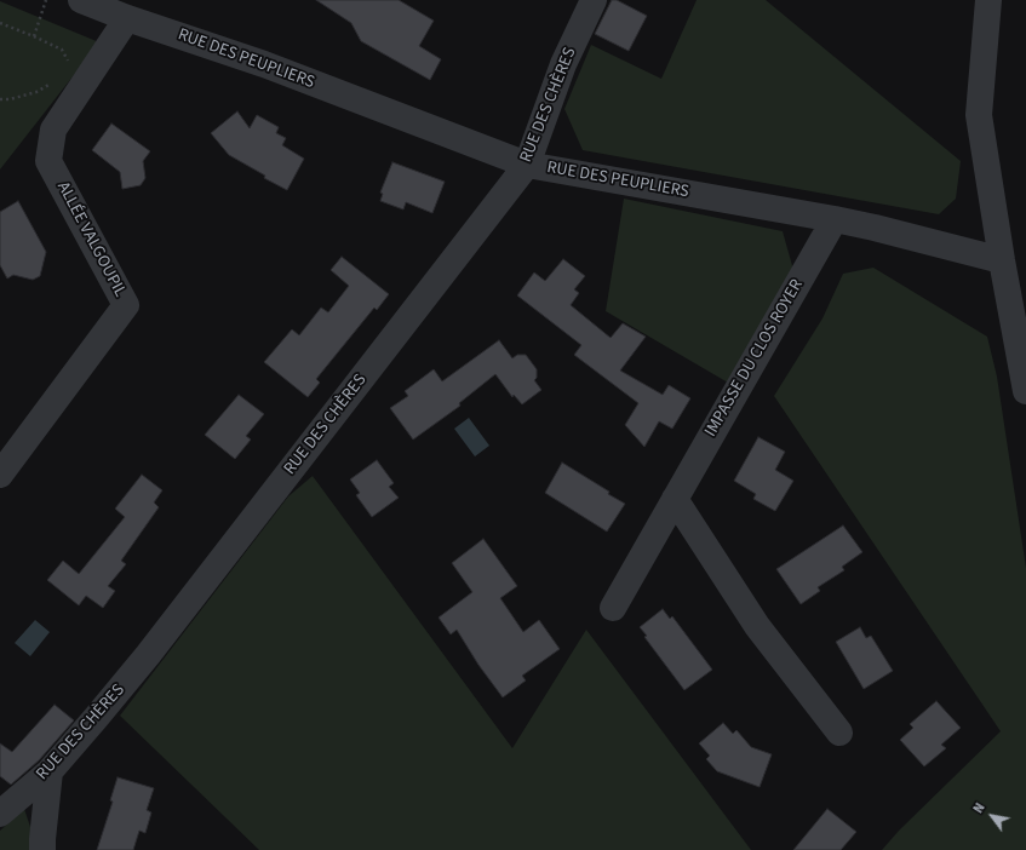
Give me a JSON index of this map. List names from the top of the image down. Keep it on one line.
{"streets":{"street":["RUE DES PEUPLIERS","RUE DES CHÈRES","ALLÉE VALGOUPIL","IMPASSE DU CLOS ROYER"]},"crossings":[["RUE DES PEUPLIERS","RUE DES CHÈRES"],["RUE DES PEUPLIERS","ALLÉE VALGOUPIL"],["RUE DES PEUPLIERS","IMPASSE DU CLOS ROYER"]],"north":"top left"}
